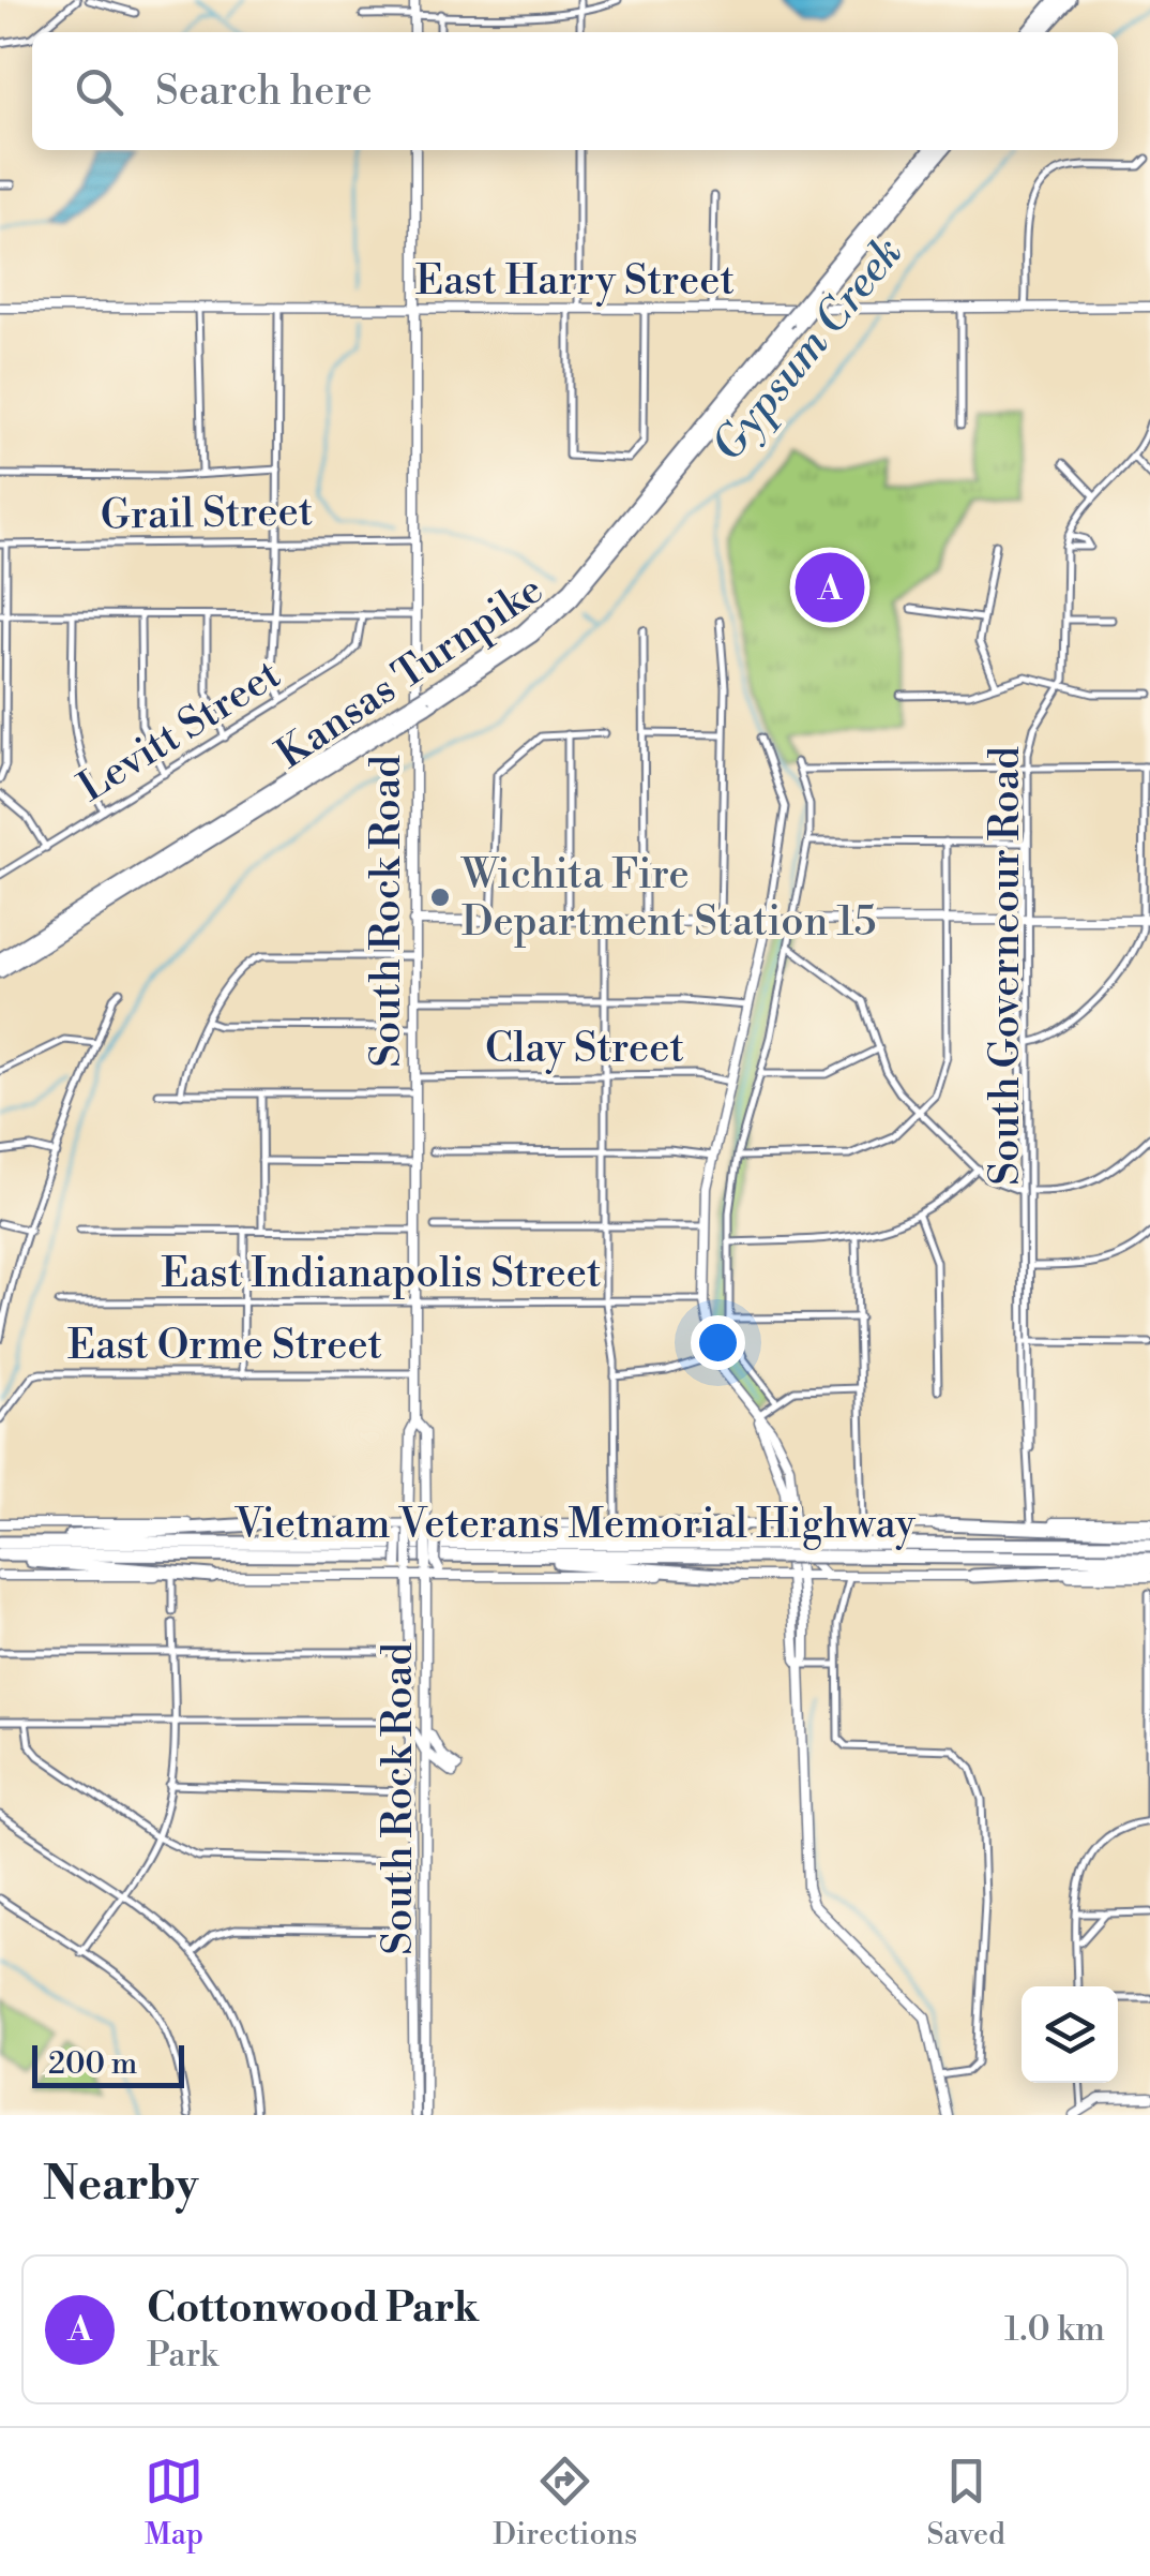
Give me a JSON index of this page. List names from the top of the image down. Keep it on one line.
{"streets":{"highway":["Kansas Turnpike","Vietnam Veterans Memorial Highway"],"main road":["East Harry Street","South Rock Road"],"street":["Grail Street","Levitt Street","South Governeour Road","Clay Street","East Indianapolis Street","East Orme Street"]},"crossings":[["East Harry Street","South Rock Road"],["Grail Street","South Rock Road"],["South Rock Road","Clay Street"],["South Rock Road","East Indianapolis Street"],["South Rock Road","East Orme Street"],["South Rock Road","Vietnam Veterans Memorial Highway"]],"water":["Gypsum Creek"],"places":["Wichita Fire Department Station 15"],"scale_bar":"200 m","page":{"search":"Search here","pins":"A","scale":"200 m","heading":"Nearby","list":[{"mark":"A","name":"Cottonwood Park","note":"Park","value":"1.0 km"}],"nav":["Map","Directions","Saved"]}}
